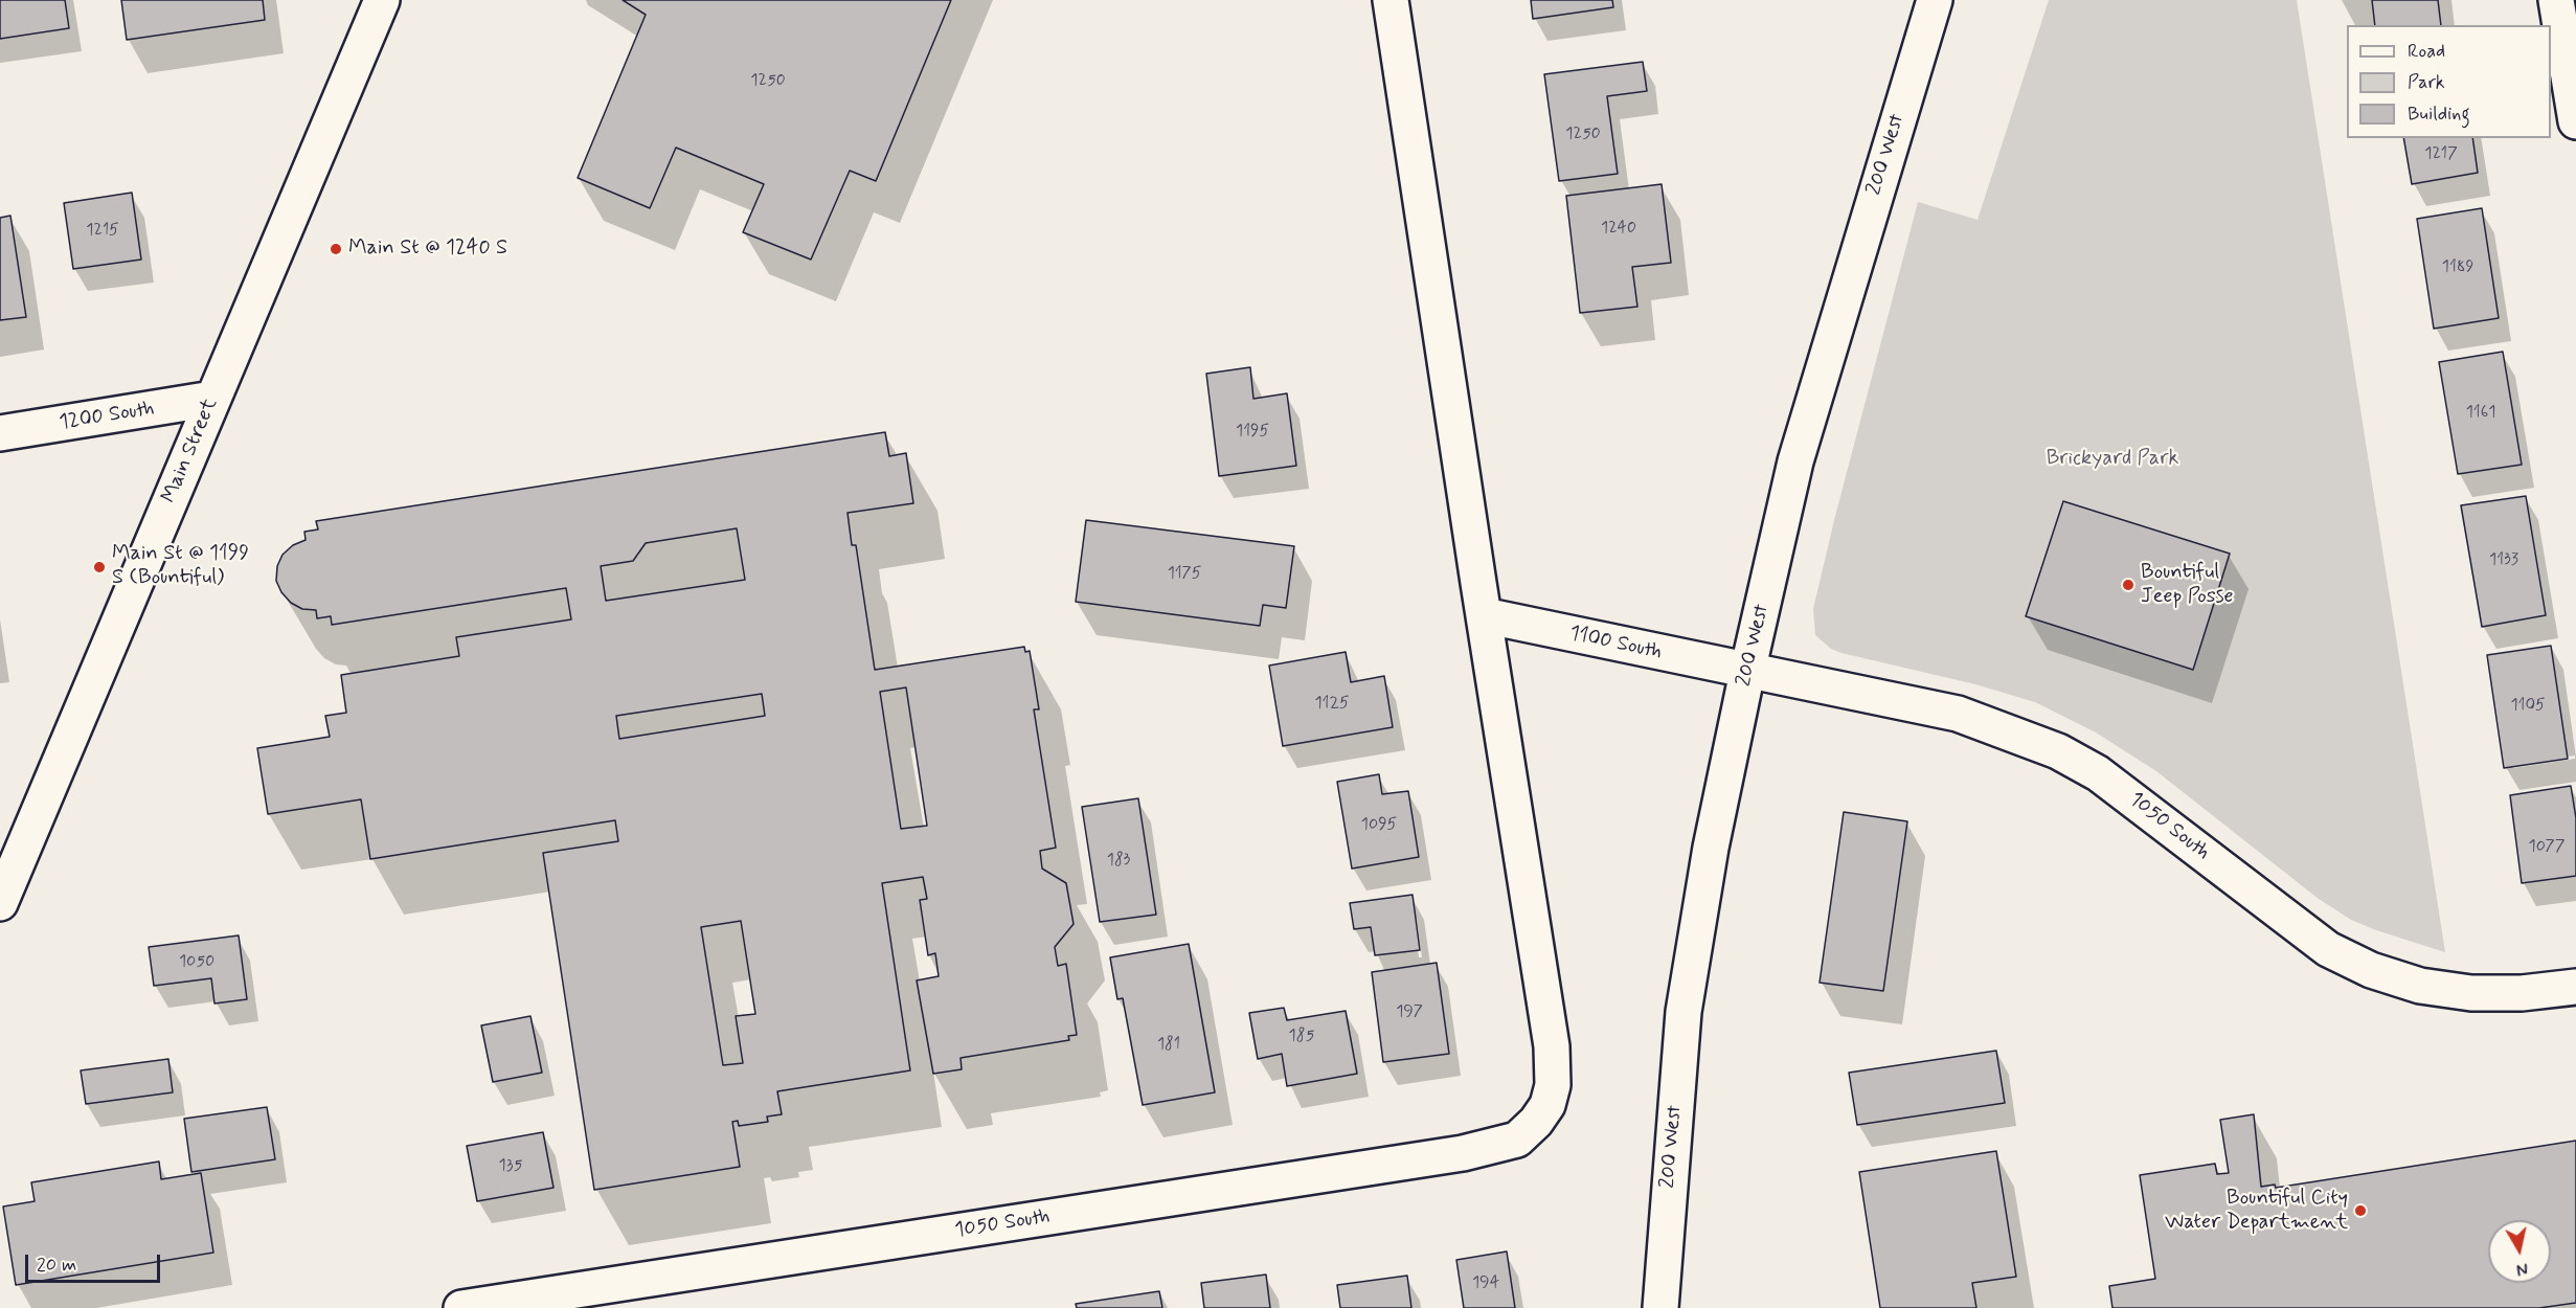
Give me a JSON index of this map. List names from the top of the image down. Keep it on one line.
{"streets":{"street":["200 West","1200 South","Main Street","1100 South","1050 South"]},"crossings":[["200 West","1100 South"],["200 West","1050 South"],["1200 South","Main Street"],["1100 South","1050 South"]],"parks":["Brickyard Park"],"places":["Main St @ 1240 S","Main St @ 1199 S (Bountiful)","Bountiful Jeep Posse","Bountiful City Water Department"],"house_numbers":["1250","1250","1217","1240","1215","1189","1161","1195","1133","1175","1125","1105","1095","1077","183","1050","197","185","181","135","194"],"legend":["Road","Park","Building"],"scale_bar":"20 m","north":"bottom"}
